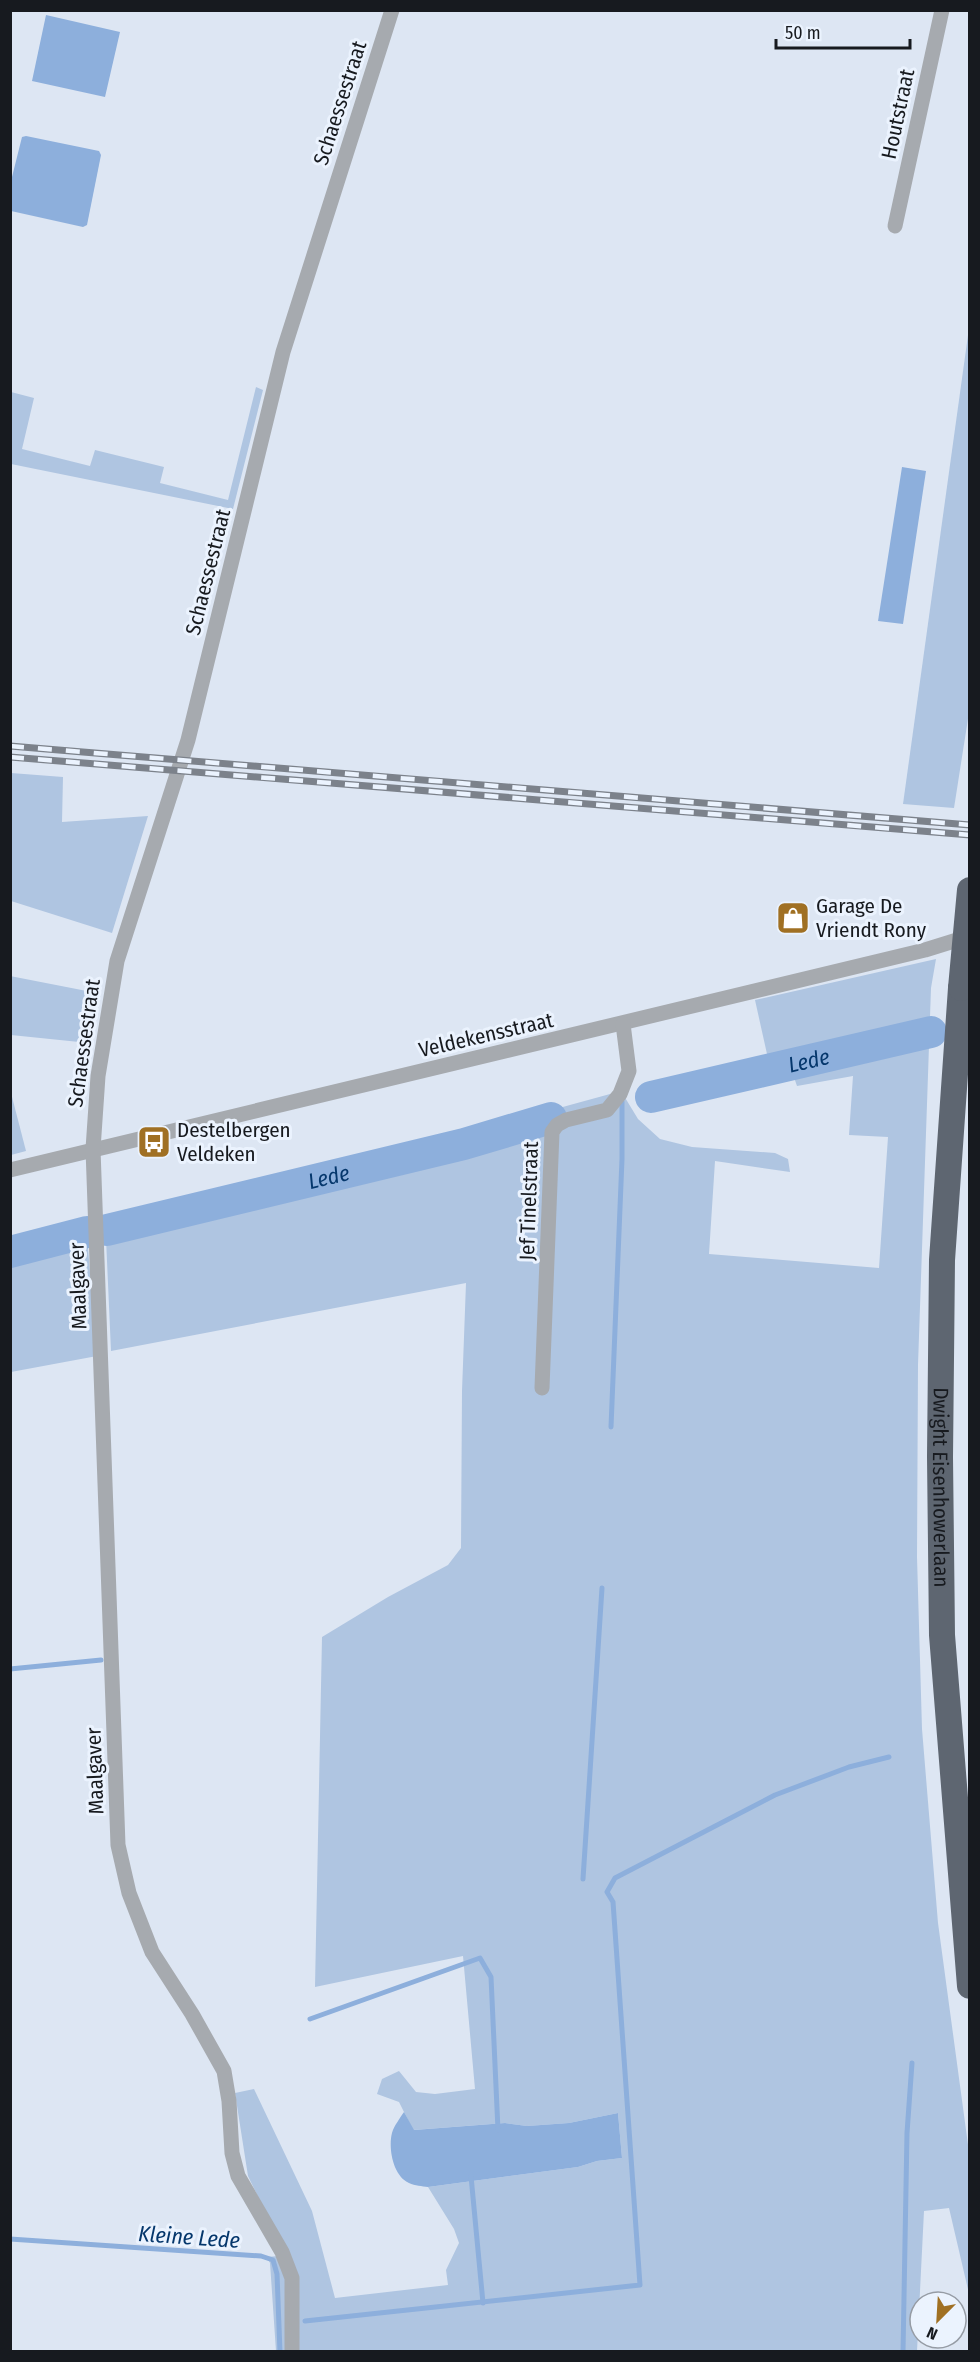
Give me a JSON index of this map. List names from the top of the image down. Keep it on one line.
{"streets":{"highway":["Dwight Eisenhowerlaan"],"street":["Schaessestraat","Houtstraat","Veldekensstraat","Jef Tinelstraat","Maalgaver"]},"crossings":[["Schaessestraat","Veldekensstraat"],["Schaessestraat","Maalgaver"],["Veldekensstraat","Jef Tinelstraat"],["Veldekensstraat","Maalgaver"]],"water":["Lede","Kleine Lede"],"places":{"shop":["Garage De Vriendt Rony"],"bus stop":["Destelbergen Veldeken"]},"scale_bar":"50 m","north":"bottom left"}
